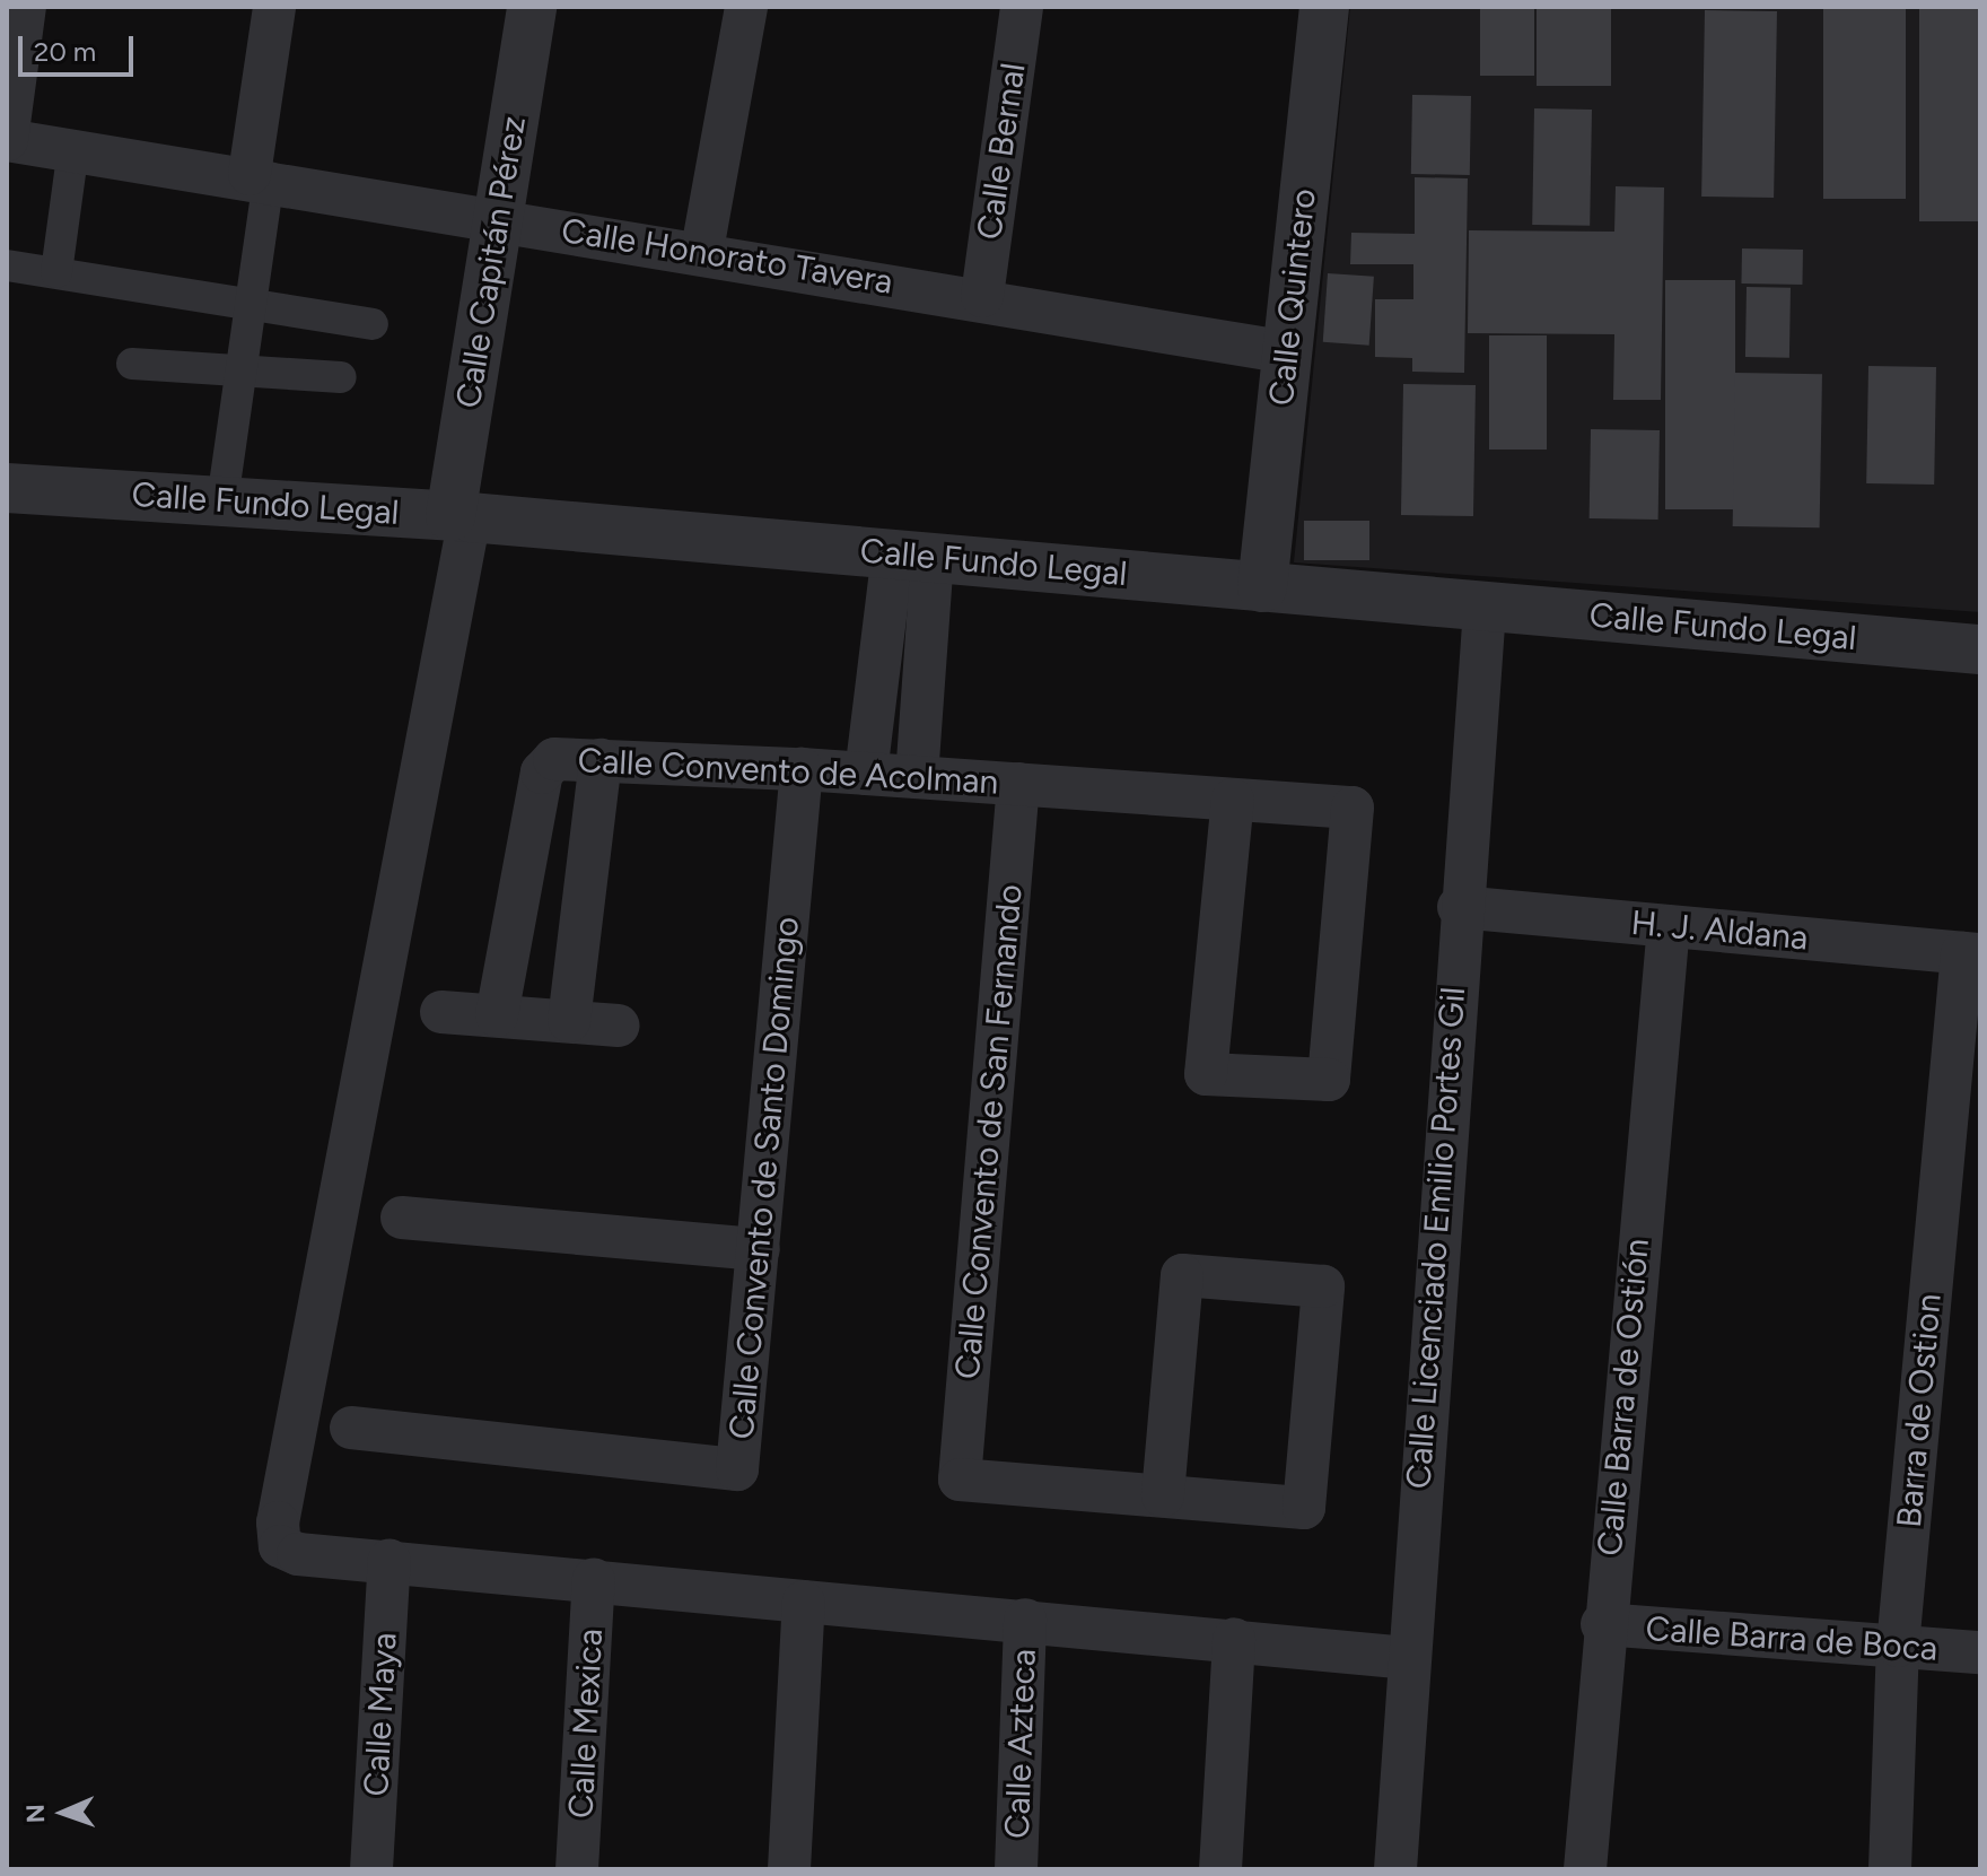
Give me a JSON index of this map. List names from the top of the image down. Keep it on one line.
{"streets":{"street":["Calle Bernal","Calle Honorato Tavera","Calle Capitán Pérez","Calle Quintero","Calle Fundo Legal","Calle Convento de Acolman","H. J. Aldana","Calle Convento de San Fernando","Calle Convento de Santo Domingo","Calle Licenciado Emilio Portes Gil","Calle Barra de Ostión","Barra de Ostion","Calle Barra de Boca","Calle Maya","Calle Mexica","Calle Azteca"]},"crossings":[["Calle Bernal","Calle Honorato Tavera"],["Calle Honorato Tavera","Calle Capitán Pérez"],["Calle Honorato Tavera","Calle Quintero"],["Calle Capitán Pérez","Calle Fundo Legal"],["Calle Quintero","Calle Fundo Legal"],["Calle Fundo Legal","Calle Licenciado Emilio Portes Gil"],["Calle Convento de Acolman","Calle Convento de San Fernando"],["Calle Convento de Acolman","Calle Convento de Santo Domingo"],["H. J. Aldana","Calle Licenciado Emilio Portes Gil"],["H. J. Aldana","Calle Barra de Ostión"],["H. J. Aldana","Barra de Ostion"],["Calle Barra de Ostión","Calle Barra de Boca"],["Barra de Ostion","Calle Barra de Boca"]],"scale_bar":"20 m","north":"left"}
